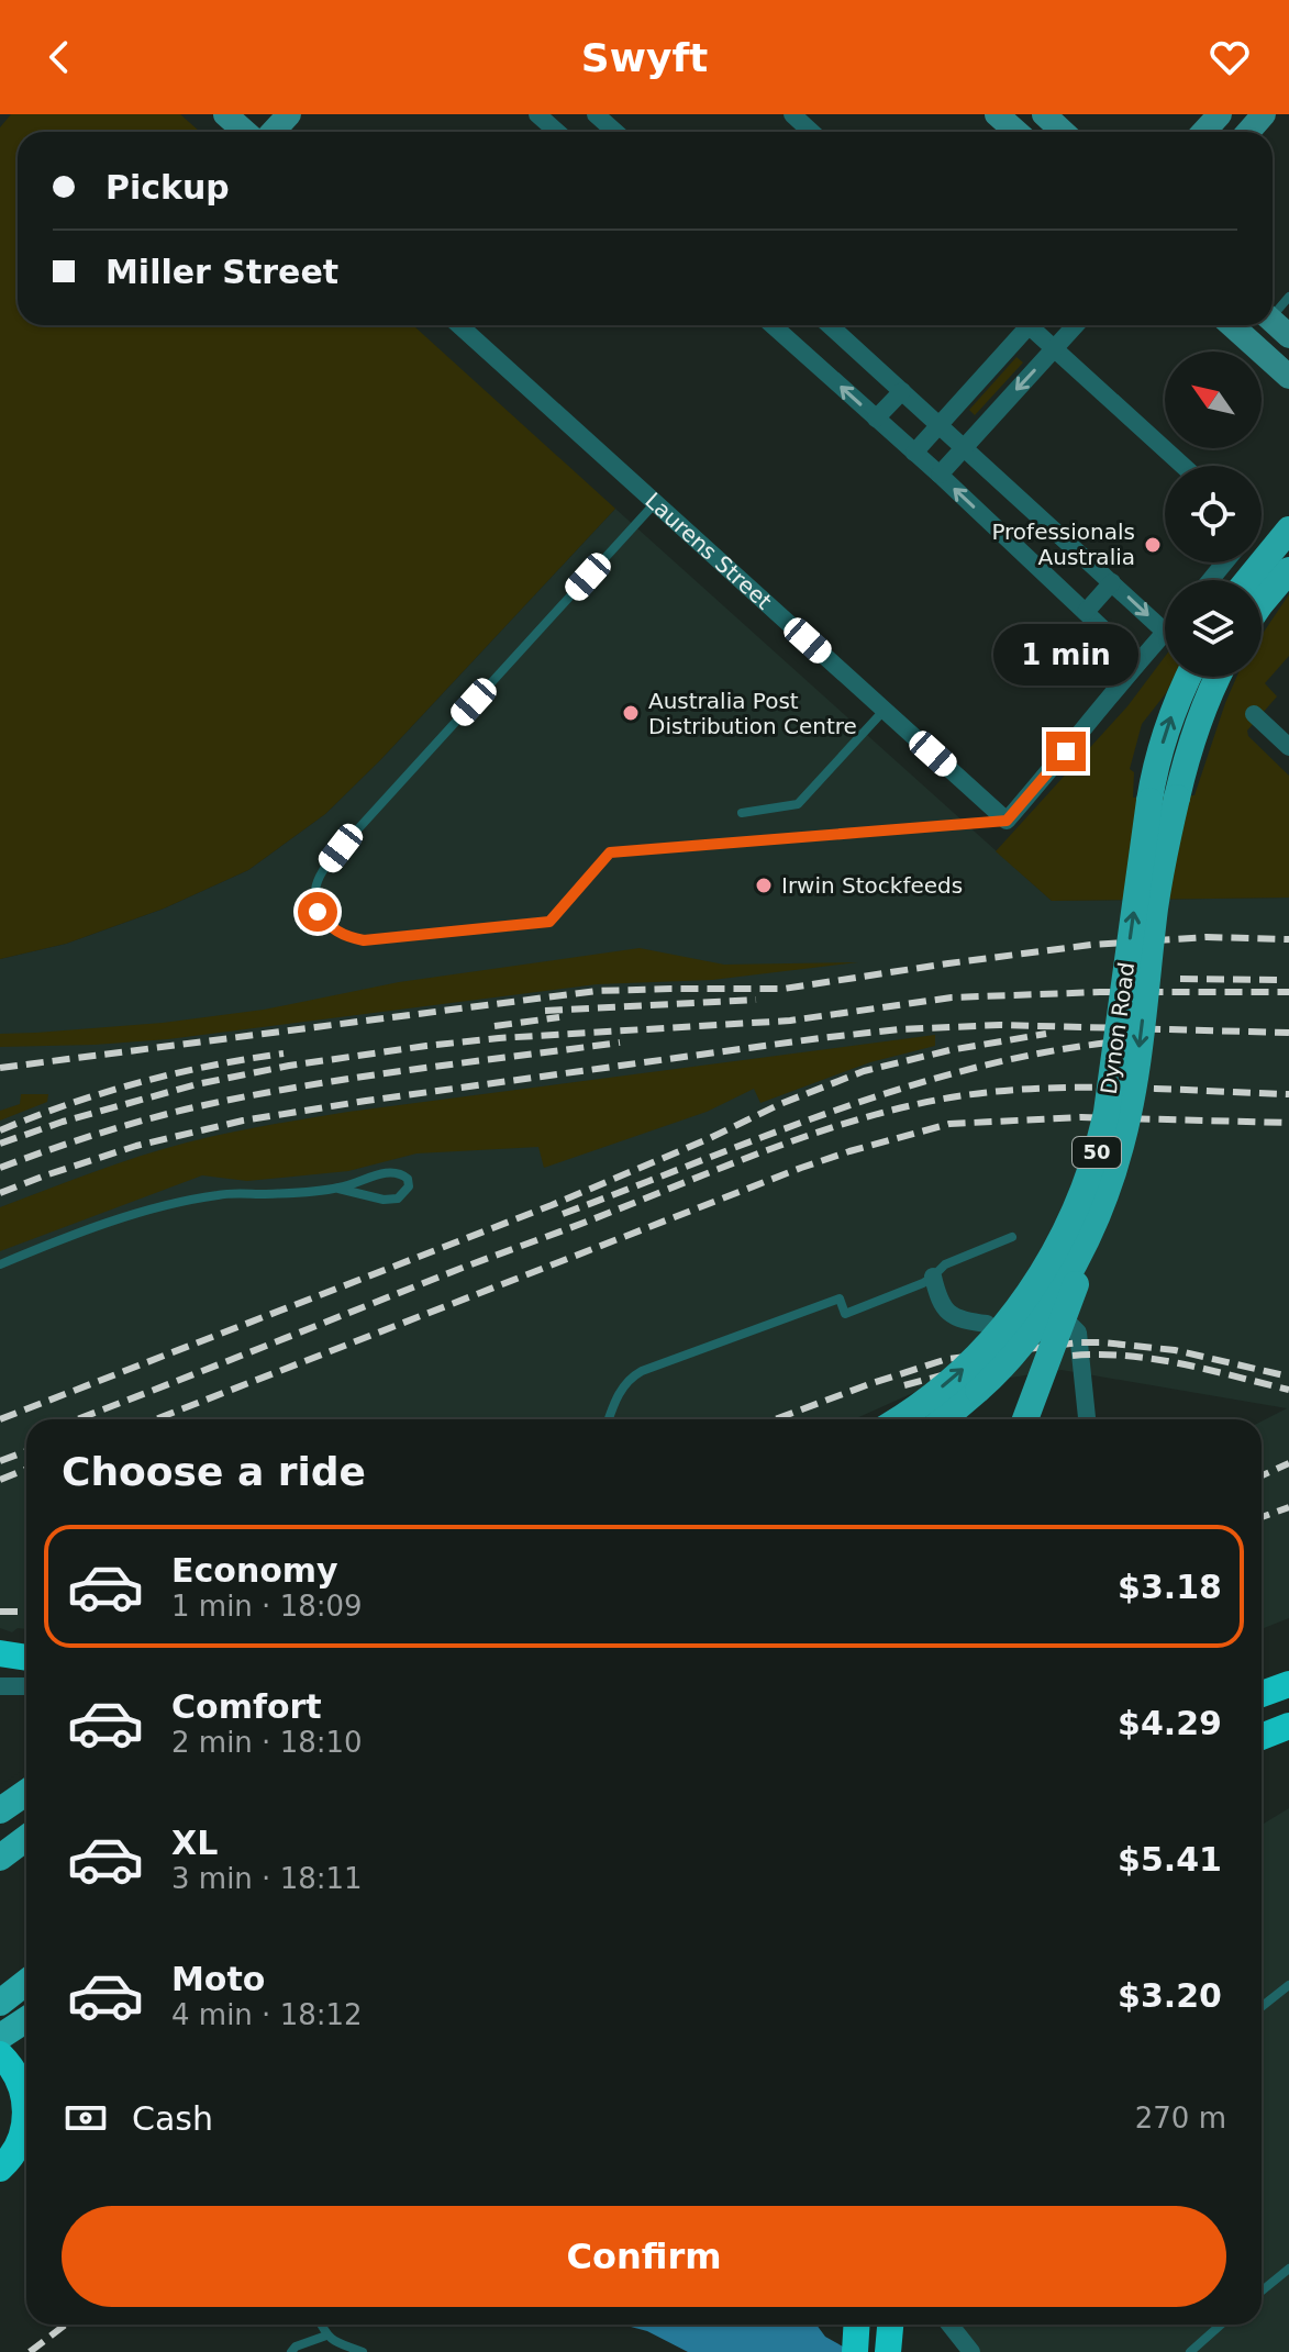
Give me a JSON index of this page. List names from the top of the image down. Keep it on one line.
{"streets":{"main road":["Dynon Road","50"],"street":["Laurens Street"]},"places":["Professionals Australia","Australia Post Distribution Centre","Irwin Stockfeeds"],"north":"top left","page":{"header":"Swyft","banner":["Pickup","Miller Street"],"bubble":"1 min","heading":"Choose a ride","list":[{"name":"Economy","note":"1 min · 18:09","value":"$3.18"},{"name":"Comfort","note":"2 min · 18:10","value":"$4.29"},{"name":"XL","note":"3 min · 18:11","value":"$5.41"},{"name":"Moto","note":"4 min · 18:12","value":"$3.20"}],"pay":["Cash","270 m"],"buttons":"Confirm"}}
